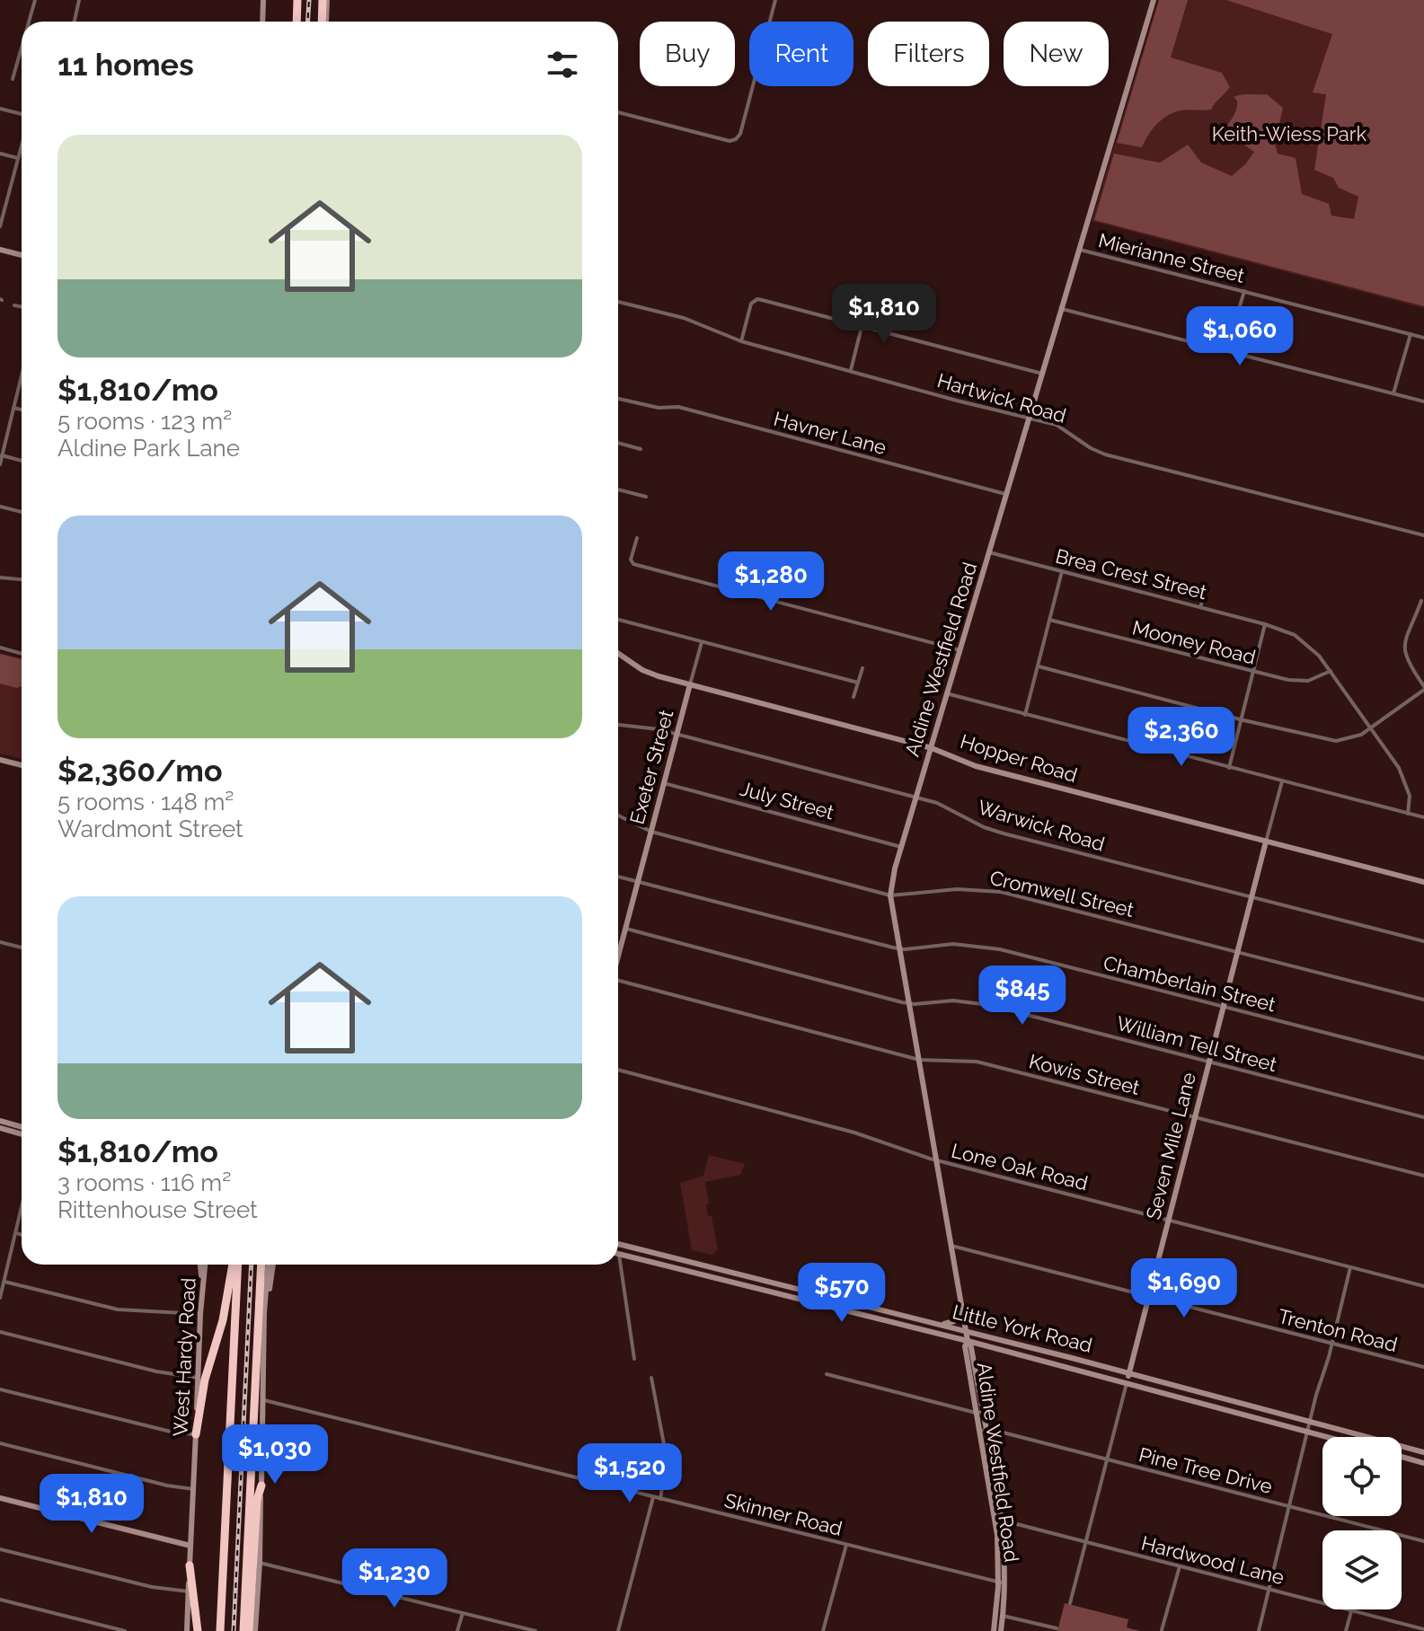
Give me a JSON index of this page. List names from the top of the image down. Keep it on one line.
{"streets":{"main road":["Aldine Westfield Road","Hopper Road","Exeter Street","Seven Mile Lane","Little York Road","West Hardy Road"],"street":["Mierianne Street","Hartwick Road","Havner Lane","Brea Crest Street","Mooney Road","July Street","Warwick Road","Cromwell Street","Chamberlain Street","William Tell Street","Kowis Street","Lone Oak Road","Trenton Road","Pine Tree Drive","Skinner Road","Hardwood Lane"]},"crossings":[["Mierianne Street","Aldine Westfield Road"],["Hartwick Road","Aldine Westfield Road"],["Havner Lane","Aldine Westfield Road"],["Brea Crest Street","Mooney Road"],["Brea Crest Street","Aldine Westfield Road"],["Aldine Westfield Road","Hopper Road"],["Aldine Westfield Road","July Street"],["Aldine Westfield Road","Warwick Road"],["Aldine Westfield Road","Cromwell Street"],["Aldine Westfield Road","Chamberlain Street"],["Aldine Westfield Road","William Tell Street"],["Aldine Westfield Road","Kowis Street"],["Aldine Westfield Road","Lone Oak Road"],["Aldine Westfield Road","Little York Road"],["Aldine Westfield Road","Trenton Road"],["Aldine Westfield Road","Pine Tree Drive"],["Aldine Westfield Road","Skinner Road"],["Aldine Westfield Road","Hardwood Lane"],["Hopper Road","Exeter Street"],["Hopper Road","Seven Mile Lane"],["Exeter Street","July Street"],["Exeter Street","Warwick Road"],["Exeter Street","Cromwell Street"],["Exeter Street","Chamberlain Street"],["Exeter Street","William Tell Street"],["Warwick Road","Seven Mile Lane"],["Cromwell Street","Seven Mile Lane"],["Chamberlain Street","Seven Mile Lane"],["William Tell Street","Seven Mile Lane"],["Kowis Street","Seven Mile Lane"],["Seven Mile Lane","Lone Oak Road"],["Seven Mile Lane","Little York Road"],["Seven Mile Lane","Trenton Road"],["Seven Mile Lane","Pine Tree Drive"],["Seven Mile Lane","Hardwood Lane"]],"parks":["Keith-Wiess Park"],"page":{"chip":["Buy","Rent","Filters","New"],"heading":"11 homes","list":[{"name":"$1,810/mo","note":"5 rooms · 123 m² · Aldine Park Lane"},{"name":"$2,360/mo","note":"5 rooms · 148 m² · Wardmont Street"},{"name":"$1,810/mo","note":"3 rooms · 116 m² · Rittenhouse Street"}],"price":["$1,810","$1,060","$1,280","$2,360","$845","$1,690","$570","$1,030","$1,520","$1,810","$1,230"]}}
